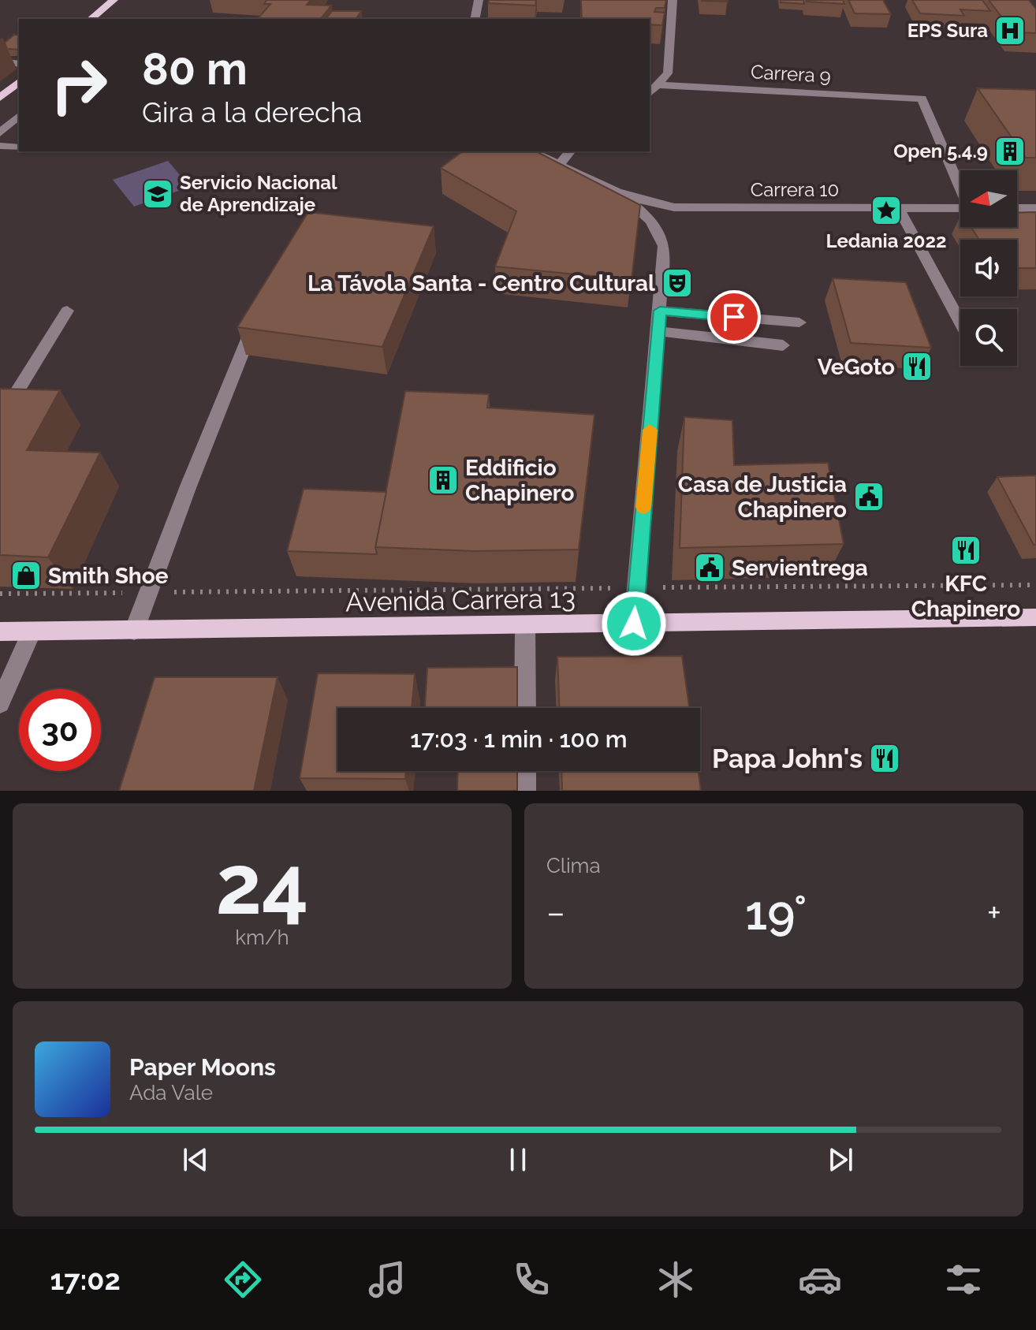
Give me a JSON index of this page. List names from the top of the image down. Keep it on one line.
{"streets":{"main road":["Avenida Carrera 13"],"street":["Carrera 9","Carrera 10"]},"places":{"hospital":["EPS Sura"],"building":["Open 5.4.9","Eddificio Chapinero"],"school or university":["Servicio Nacional de Aprendizaje"],"place":["Ledania 2022"],"theatre":["La Távola Santa - Centro Cultural"],"restaurant":["VeGoto","KFC Chapinero","Papa John's"],"public building":["Casa de Justicia Chapinero","Servientrega"],"shop":["Smith Shoe"]},"north":"left","page":{"turn":["80 m","Gira a la derecha"],"limit":"30","trip":"17:03 · 1 min · 100 m","tile":[["24","km/h"],"Clima"],"heat":["−","19°","+"],"song":["Paper Moons","Ada Vale"],"tabs":"17:02"}}
